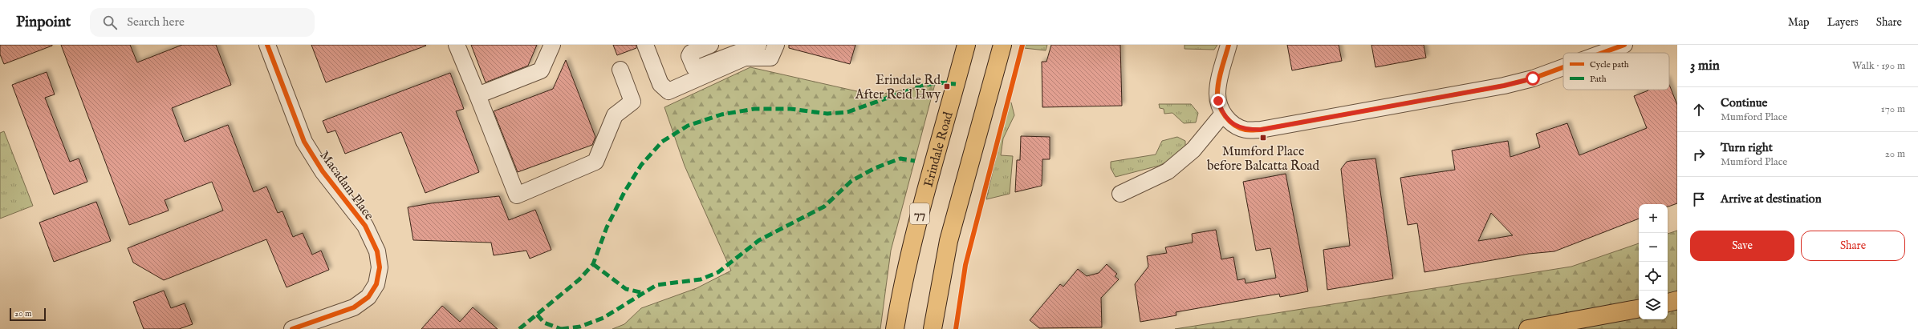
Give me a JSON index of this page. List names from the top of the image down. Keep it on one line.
{"streets":{"main road":["Erindale Road","77"],"street":["Macadam Place"]},"places":{"transit":["Erindale Rd After Reid Hwy","Mumford Place before Balcatta Road"]},"legend":["Cycle path","Path"],"scale_bar":"20 m","page":{"header":"Pinpoint","search":"Search here","nav":["Map","Layers","Share"],"heading":["3 min","Walk · 190 m"],"list":[["Continue","Mumford Place","170 m"],["Turn right","Mumford Place","20 m"],"Arrive at destination"],"map_buttons":["+","−"],"buttons":["Save","Share"],"scale":"20 m"}}
